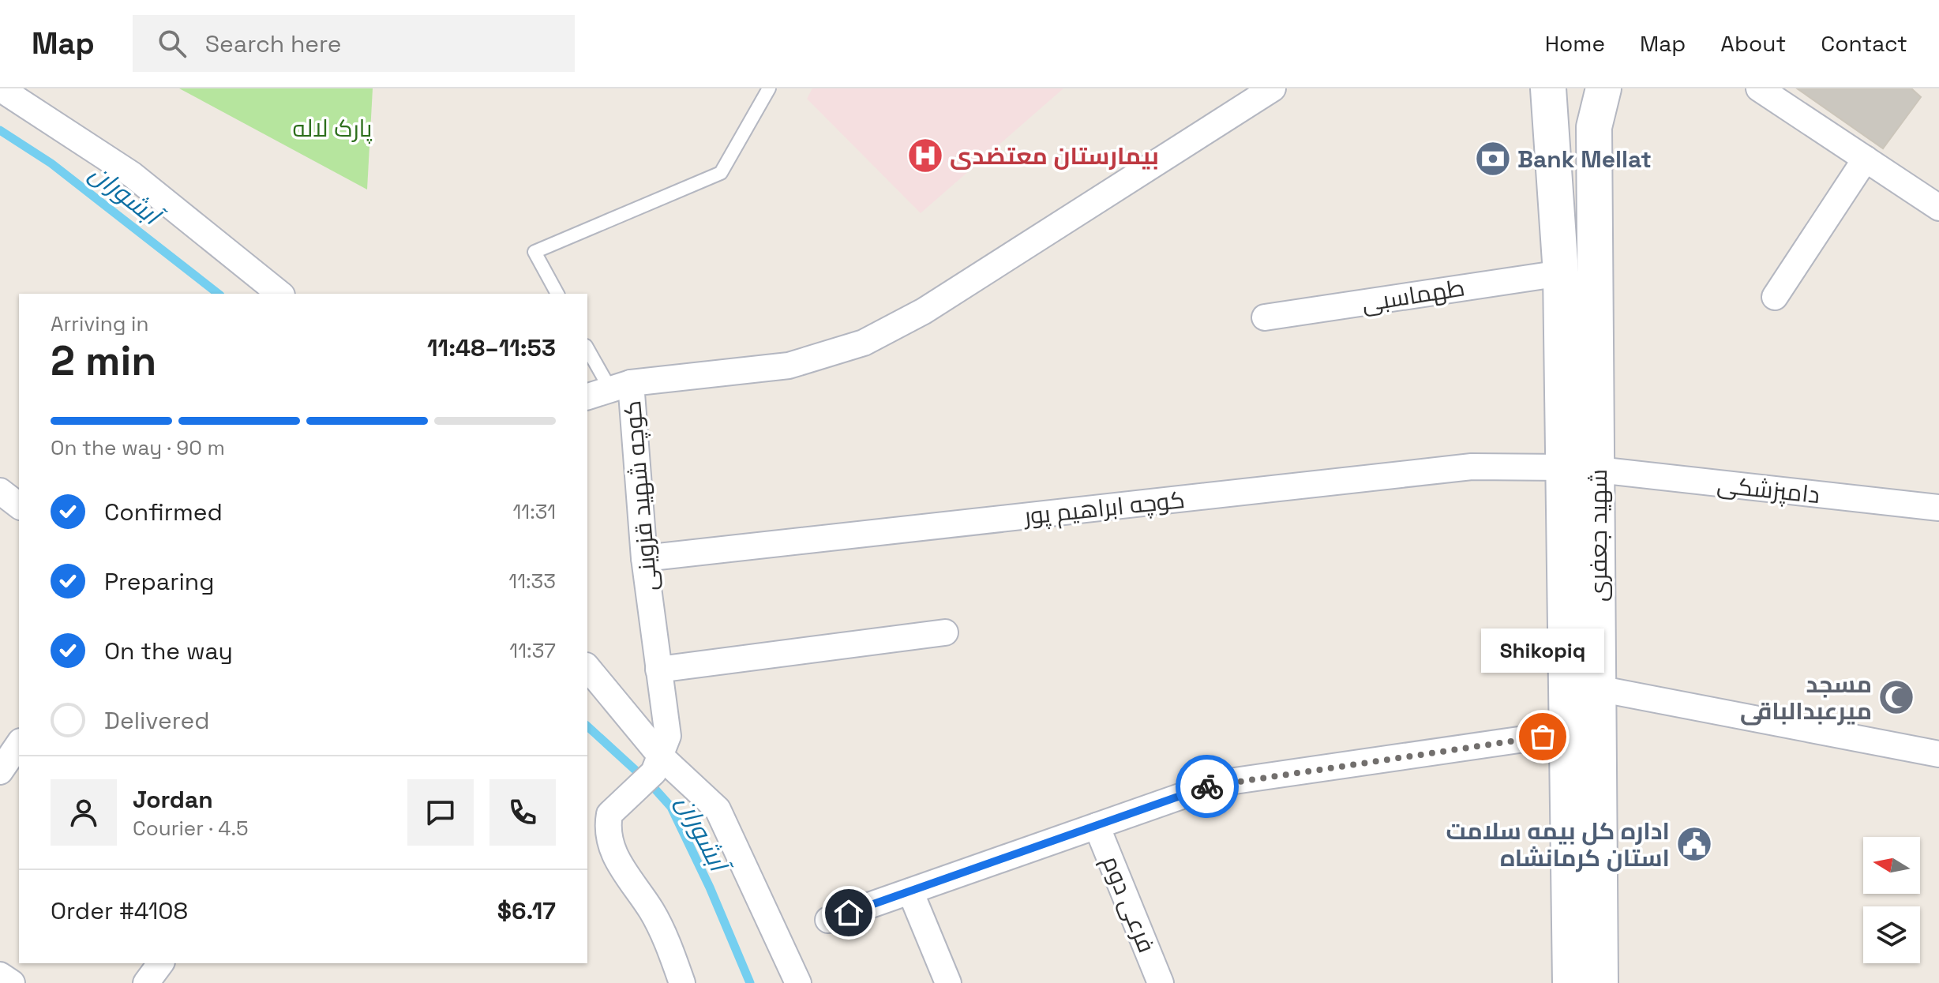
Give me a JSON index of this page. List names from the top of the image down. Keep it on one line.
{"streets":{"main road":["شهید جعفری"],"street":["طهماسبی","دامپزشکی","کوچه شهید قزوینی","کوچه ابراهیم پور","فرعی دوم"]},"crossings":[["طهماسبی","شهید جعفری"],["دامپزشکی","کوچه ابراهیم پور"],["دامپزشکی","شهید جعفری"],["کوچه شهید قزوینی","کوچه ابراهیم پور"],["کوچه ابراهیم پور","شهید جعفری"]],"water":["آبشوران"],"parks":["پارک لاله"],"places":{"hospital":["بیمارستان معتضدی"],"bank":["Bank Mellat"],"mosque":["مسجد میرعبدالباقی"],"other":["Shikopiq"],"public building":["اداره کل بیمه سلامت استان کرمانشاه"]},"north":"left","page":{"header":"Map","search":"Search here","nav":["Home","Map","About","Contact"],"heading":["2 min","Arriving in","11:48–11:53"],"panel":["Jordan","Courier · 4.5","Order #4108","$6.17"],"bar":"On the way · 90 m","list":[["Confirmed","11:31"],["Preparing","11:33"],["On the way","11:37"],"Delivered"],"bubble":"Shikopiq"}}
